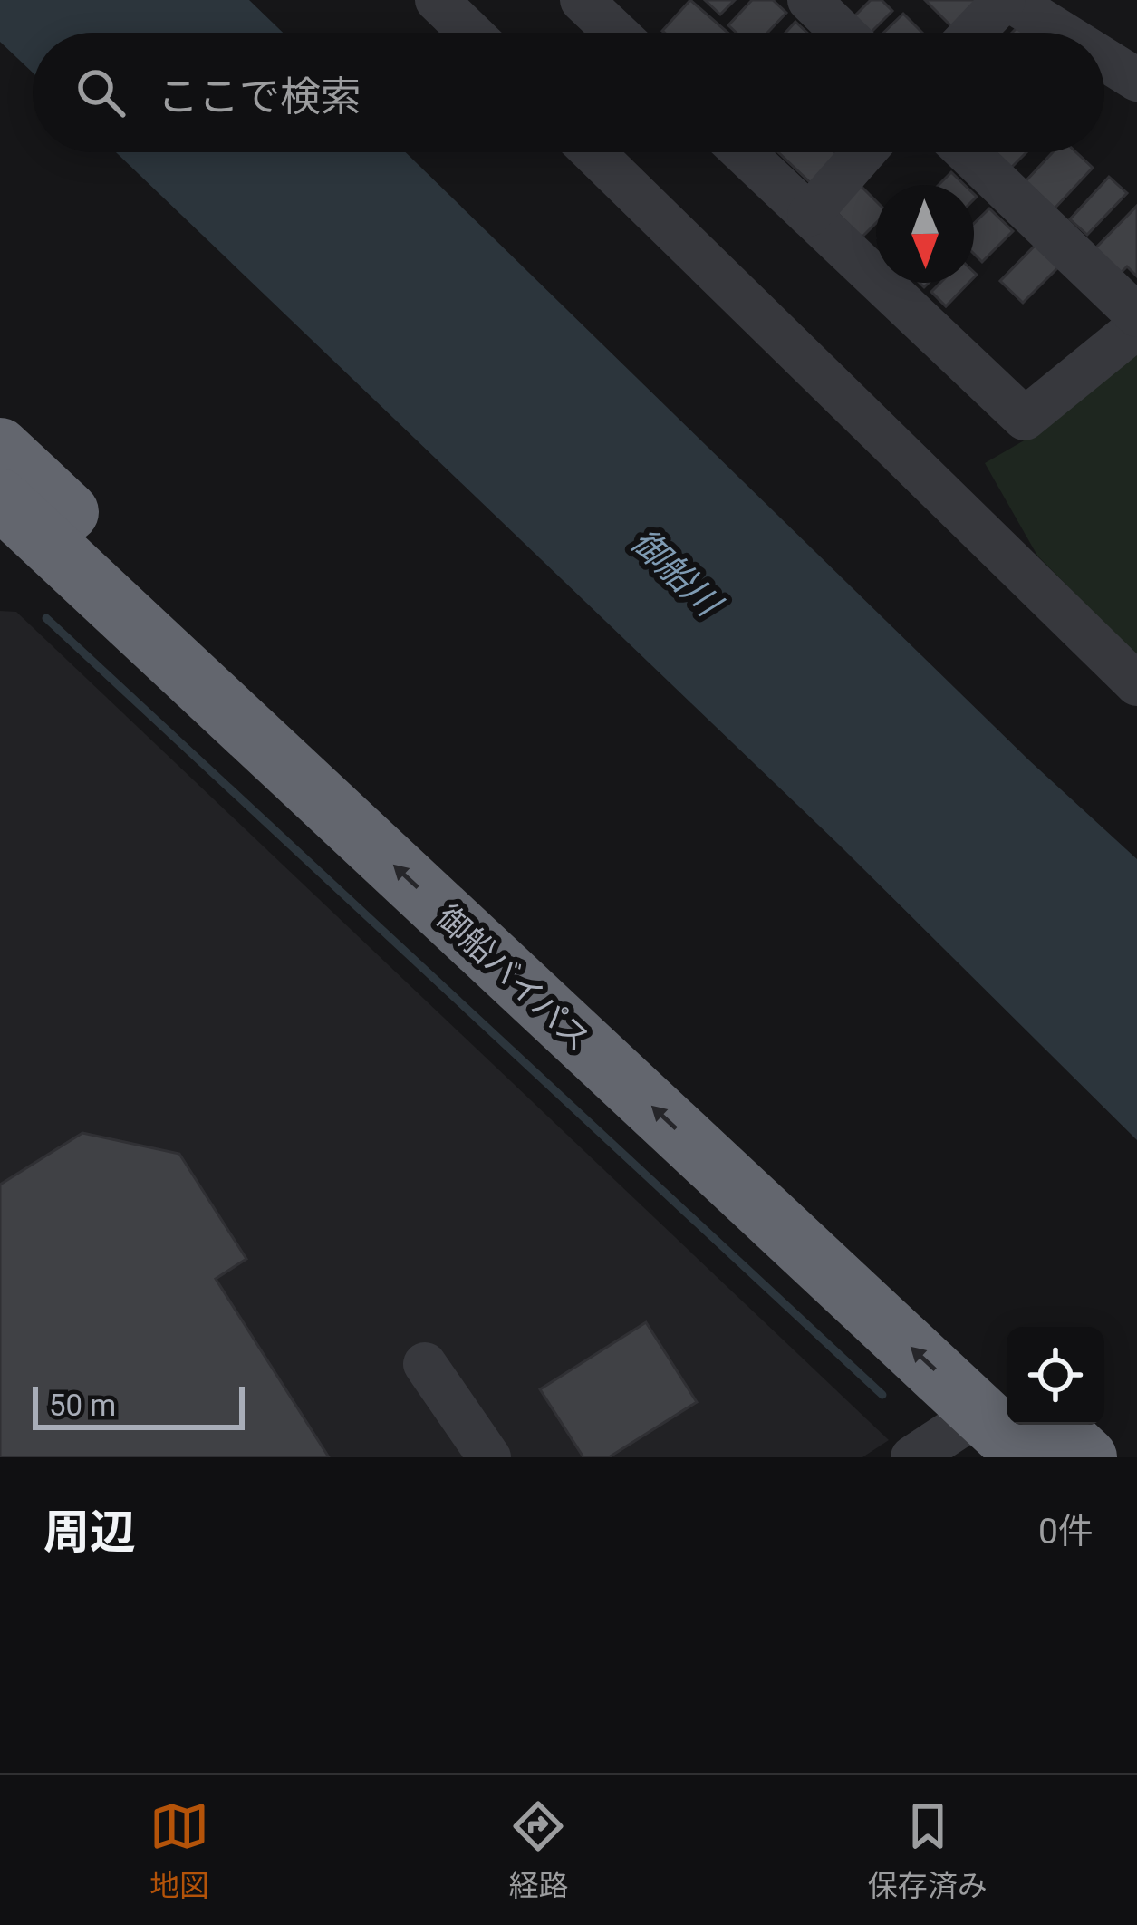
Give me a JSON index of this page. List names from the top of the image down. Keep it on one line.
{"streets":{"highway":["御船バイパス"]},"water":["御船川"],"scale_bar":"50 m","north":"bottom","page":{"search":"ここで検索","scale":"50 m","heading":["周辺","0件"],"nav":["地図","経路","保存済み"]}}
